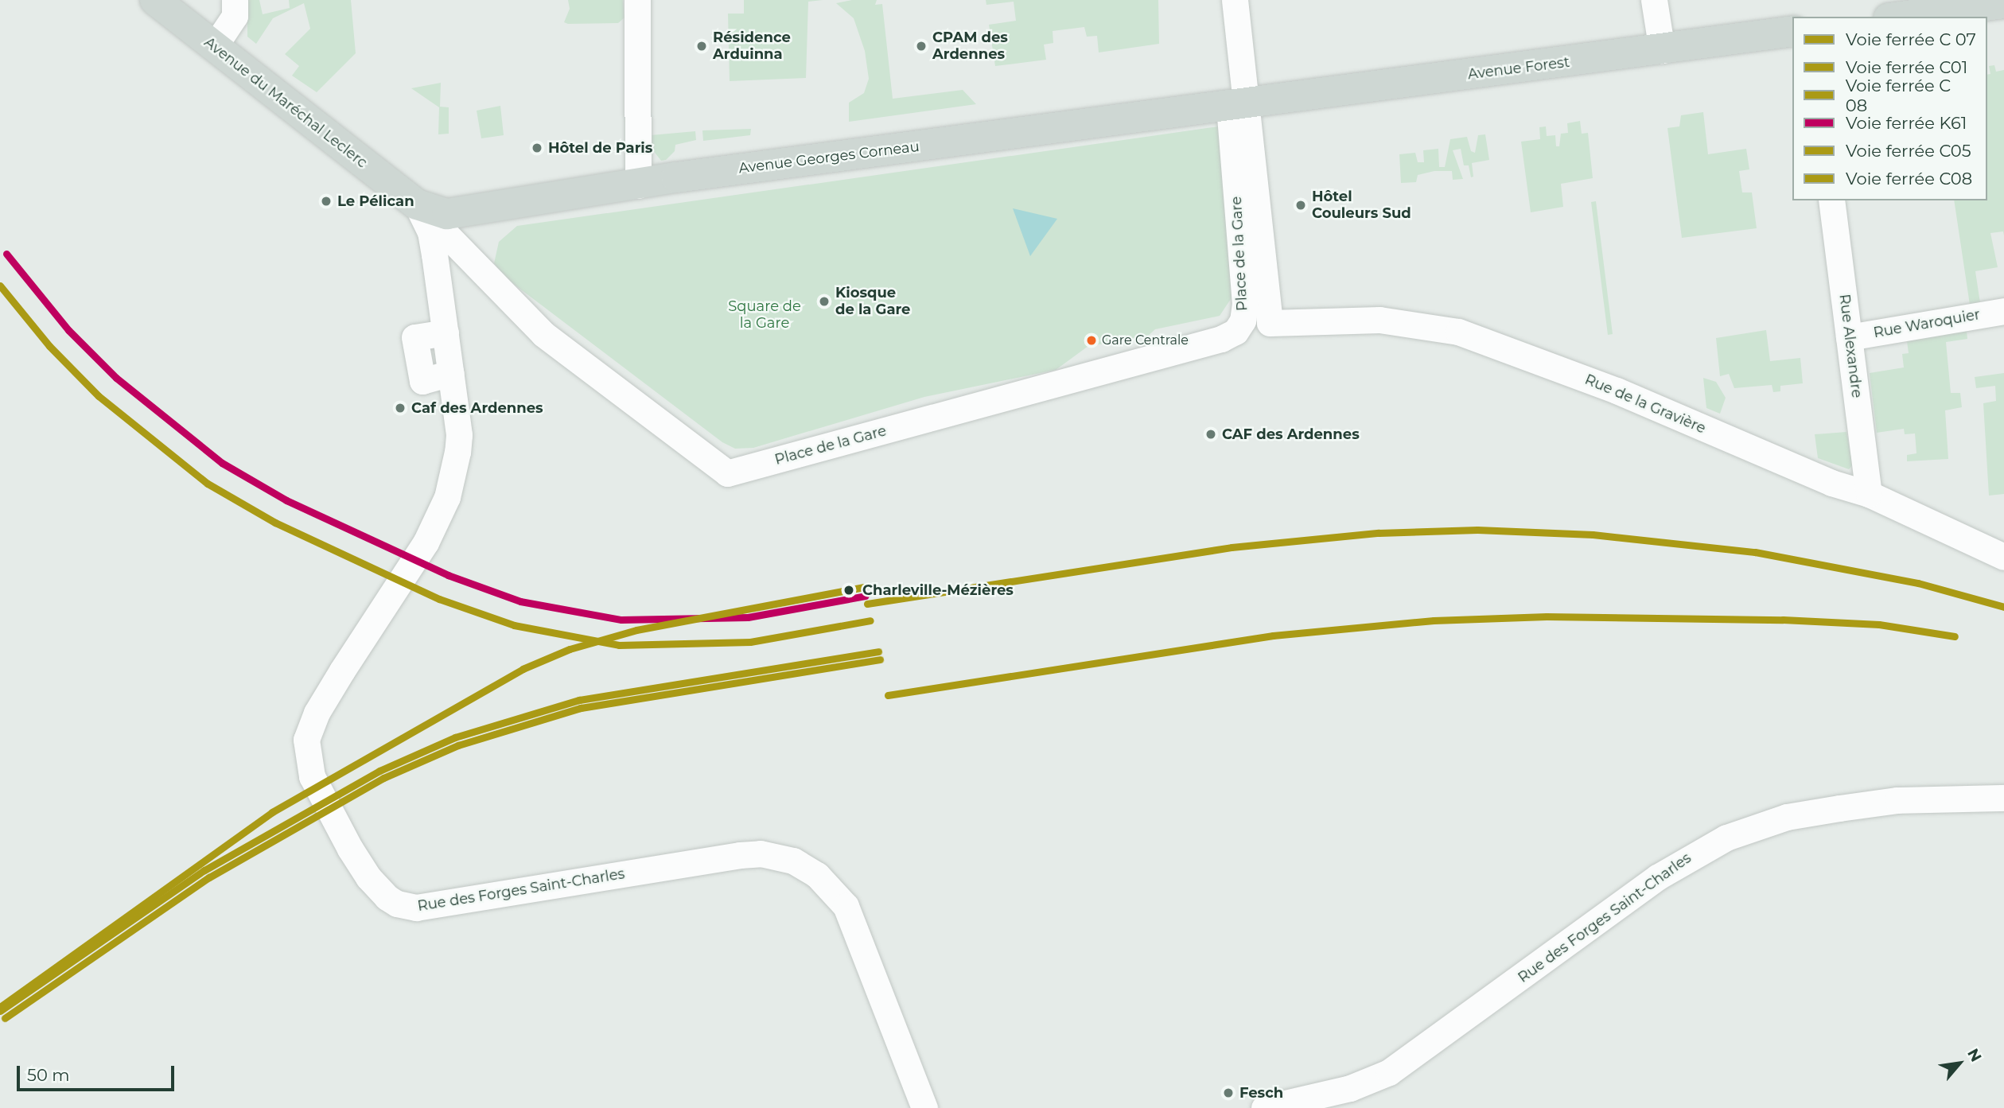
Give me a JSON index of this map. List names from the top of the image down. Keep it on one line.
{"streets":{"main road":["Avenue Forest","Avenue du Maréchal Leclerc","Avenue Georges Corneau"],"street":["Place de la Gare","Rue Waroquier","Rue Alexandre","Rue de la Gravière","Rue des Forges Saint-Charles"]},"crossings":[["Avenue Forest","Avenue Georges Corneau"],["Avenue Forest","Place de la Gare"],["Avenue du Maréchal Leclerc","Avenue Georges Corneau"],["Avenue du Maréchal Leclerc","Place de la Gare"],["Avenue du Maréchal Leclerc","Rue des Forges Saint-Charles"],["Avenue Georges Corneau","Place de la Gare"],["Avenue Georges Corneau","Rue des Forges Saint-Charles"],["Place de la Gare","Rue de la Gravière"],["Place de la Gare","Rue des Forges Saint-Charles"],["Rue Waroquier","Rue Alexandre"],["Rue Alexandre","Rue de la Gravière"]],"parks":["Square de la Gare"],"places":["Résidence Arduinna","CPAM des Ardennes","Hôtel de Paris","Le Pélican","Hôtel Couleurs Sud","Kiosque de la Gare","Gare Centrale","Caf des Ardennes","CAF des Ardennes","Charleville-Mézières","Fesch"],"lines":["rail line K61","rail line C05","rail line C08","rail line C01"],"legend":["Voie ferrée C 07","Voie ferrée C01","Voie ferrée C 08","Voie ferrée K61","Voie ferrée C05","Voie ferrée C08"],"scale_bar":"50 m","north":"top right"}
